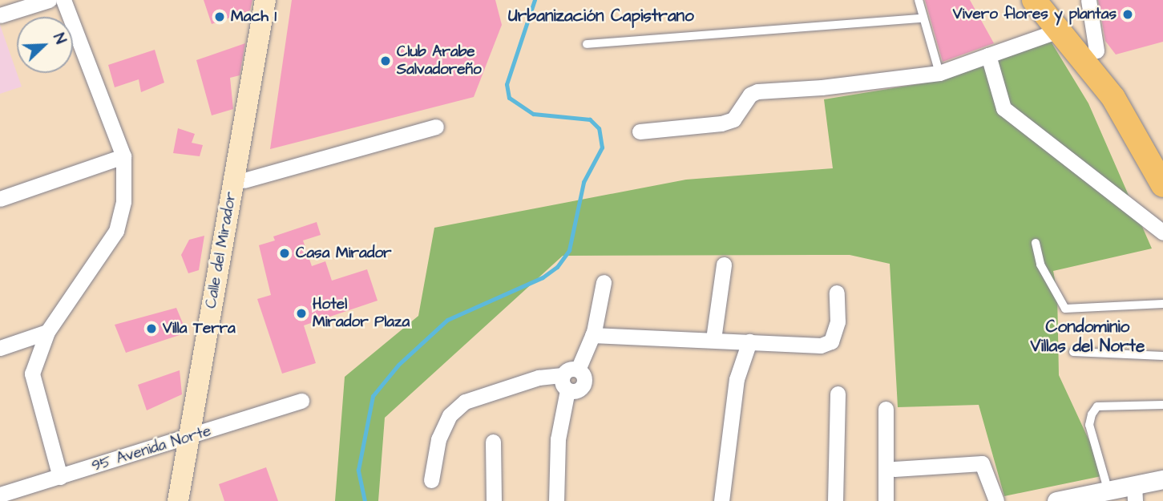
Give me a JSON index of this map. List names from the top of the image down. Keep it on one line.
{"streets":{"main road":["Calle del Mirador"],"street":["95 Avenida Norte"]},"crossings":[["Calle del Mirador","95 Avenida Norte"]],"districts":["Urbanización Capistrano","Condominio Villas del Norte"],"places":["Vivero flores y plantas","Mach 1","Club Arabe Salvadoreño","Casa Mirador","Hotel Mirador Plaza","Villa Terra"],"north":"top right"}
